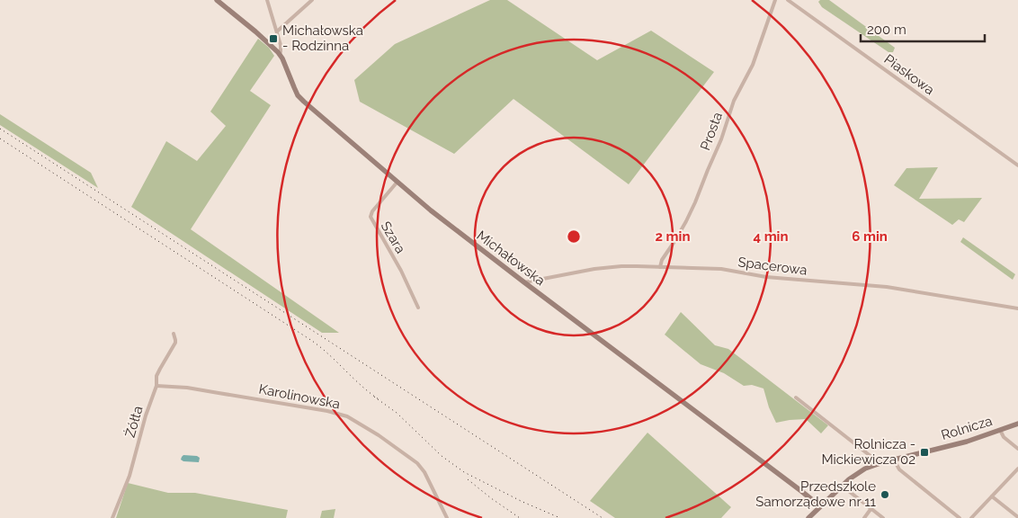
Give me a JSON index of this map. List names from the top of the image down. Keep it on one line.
{"streets":{"street":["Piaskowa","Prosta","Szara","Michałowska","Spacerowa","Karolinowska","Żółta","Rolnicza"]},"crossings":[["Prosta","Spacerowa"],["Szara","Michałowska"],["Michałowska","Spacerowa"],["Michałowska","Rolnicza"],["Karolinowska","Żółta"]],"places":{"transit":["Michałowska - Rodzinna","Rolnicza - Mickiewicza 02"],"other":["Przedszkole Samorządowe nr 11"]},"scale_bar":"200 m","rings":["2 min","4 min","6 min"]}
